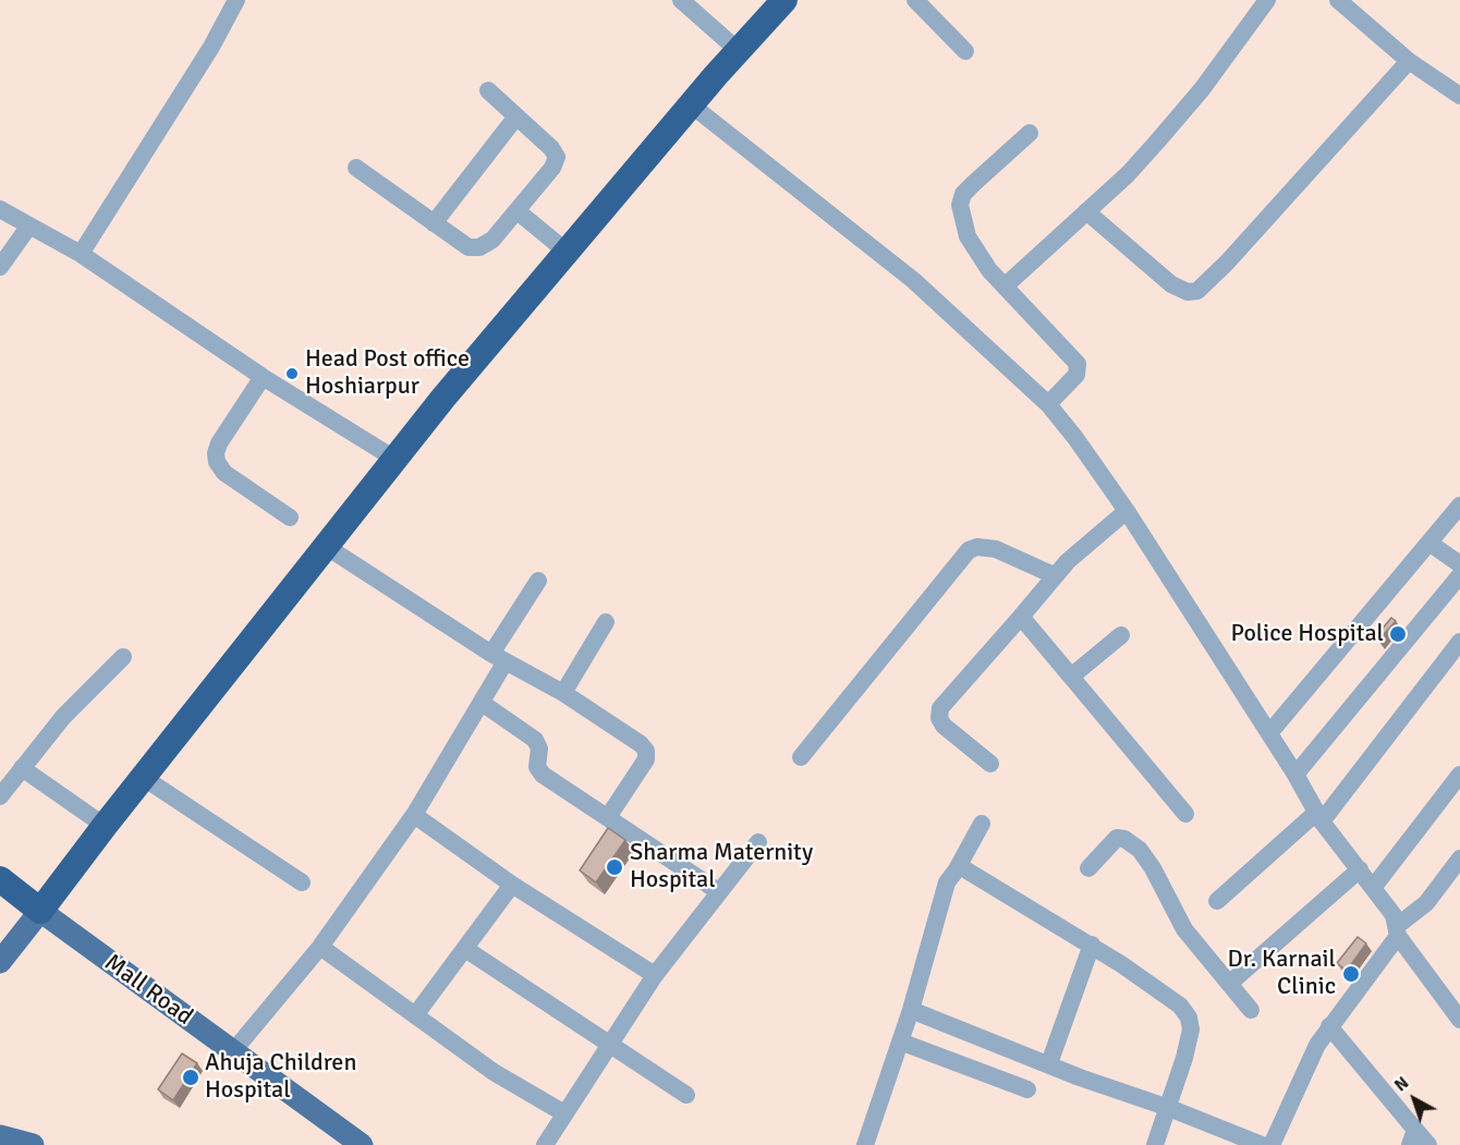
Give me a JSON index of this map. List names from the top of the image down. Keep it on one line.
{"streets":{"highway":["Mall Road"]},"places":["Head Post office Hoshiarpur","Police Hospital","Sharma Maternity Hospital","Dr. Karnail Clinic","Ahuja Children Hospital"],"north":"top left"}
